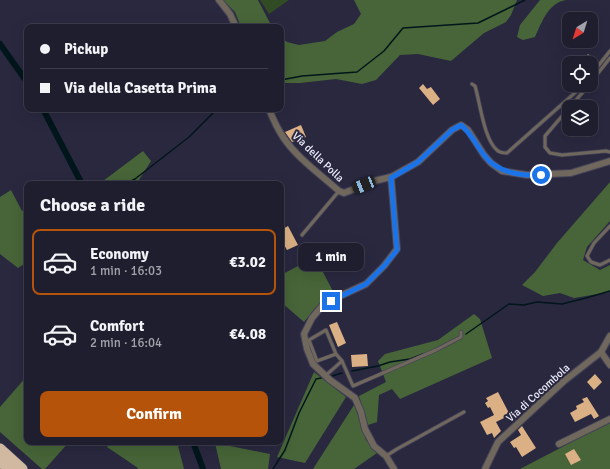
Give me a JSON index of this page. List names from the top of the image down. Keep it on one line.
{"streets":{"street":["Via della Polla","Via di Cocombola"]},"north":"bottom left","page":{"banner":["Pickup","Via della Casetta Prima"],"heading":"Choose a ride","list":[{"name":"Economy","note":"1 min · 16:03","value":"€3.02"},{"name":"Comfort","note":"2 min · 16:04","value":"€4.08"}],"bubble":"1 min","buttons":"Confirm"}}
